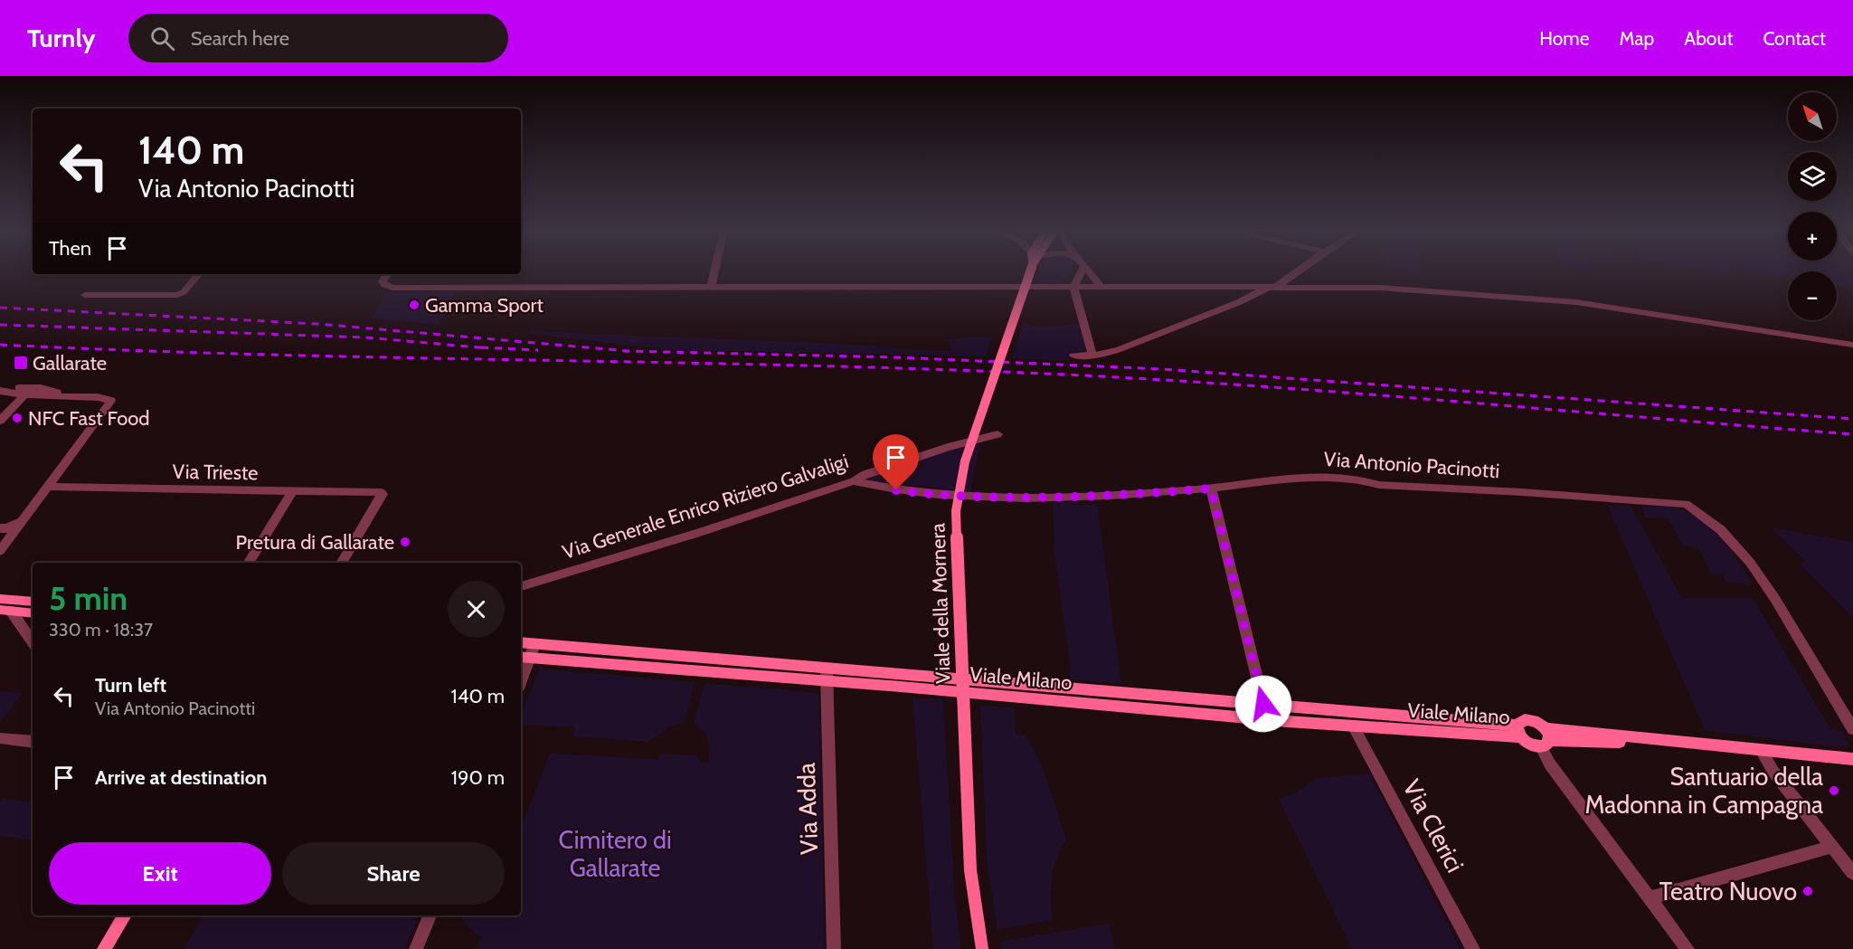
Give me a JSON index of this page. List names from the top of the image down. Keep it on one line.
{"streets":{"street":["Via Antonio Pacinotti","Via Trieste","Via Generale Enrico Riziero Galvaligi","Viale della Mornera","Viale Milano","Via Adda","Via Clerici"]},"crossings":[["Via Antonio Pacinotti","Via Generale Enrico Riziero Galvaligi"],["Viale Milano","Via Adda"],["Viale Milano","Via Clerici"]],"parks":["Cimitero di Gallarate"],"places":{"other":["Gamma Sport","NFC Fast Food","Pretura di Gallarate","Santuario della Madonna in Campagna","Teatro Nuovo"],"transit":["Gallarate"]},"north":"top left","page":{"header":"Turnly","search":"Search here","nav":["Home","Map","About","Contact"],"map_buttons":["+","−"],"turn":["140 m","Via Antonio Pacinotti"],"then":"Then","heading":["5 min","330 m · 18:37"],"list":[{"name":"Turn left","note":"Via Antonio Pacinotti","value":"140 m"},{"name":"Arrive at destination","value":"190 m"}],"buttons":["Exit","Share"]}}
